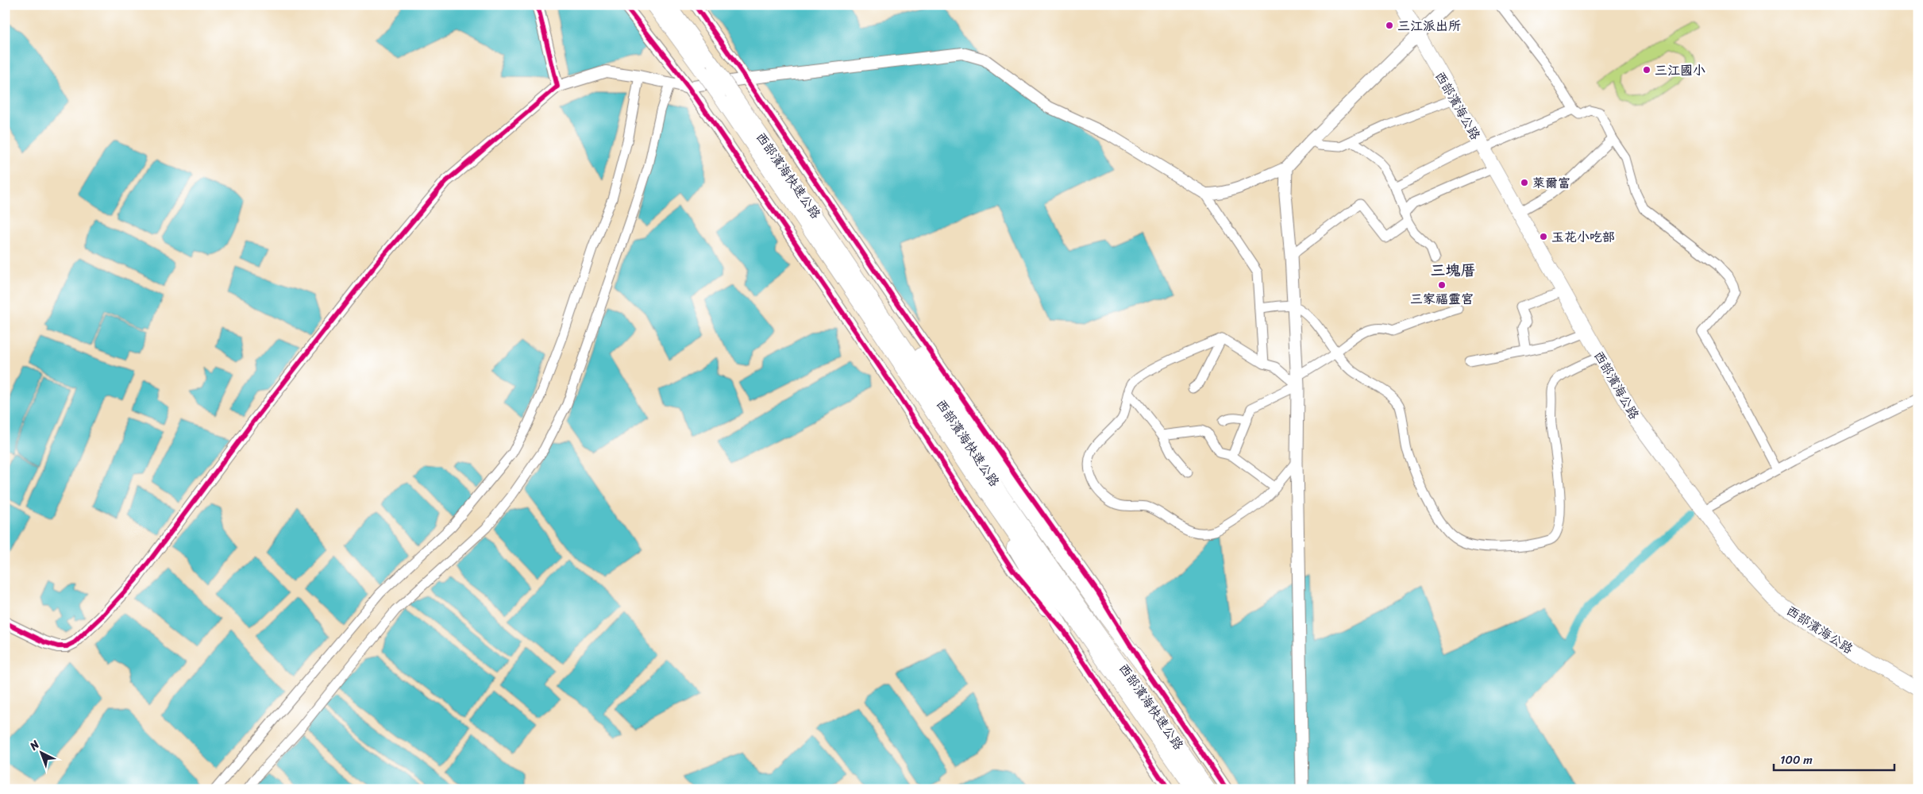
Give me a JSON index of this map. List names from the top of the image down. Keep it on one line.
{"streets":{"main road":["西部濱海公路","西部濱海快速公路"]},"districts":["三塊厝"],"places":["三江派出所","三江國小","萊爾富","玉花小吃部","三家福靈宮"],"scale_bar":"100 m","north":"top left"}
